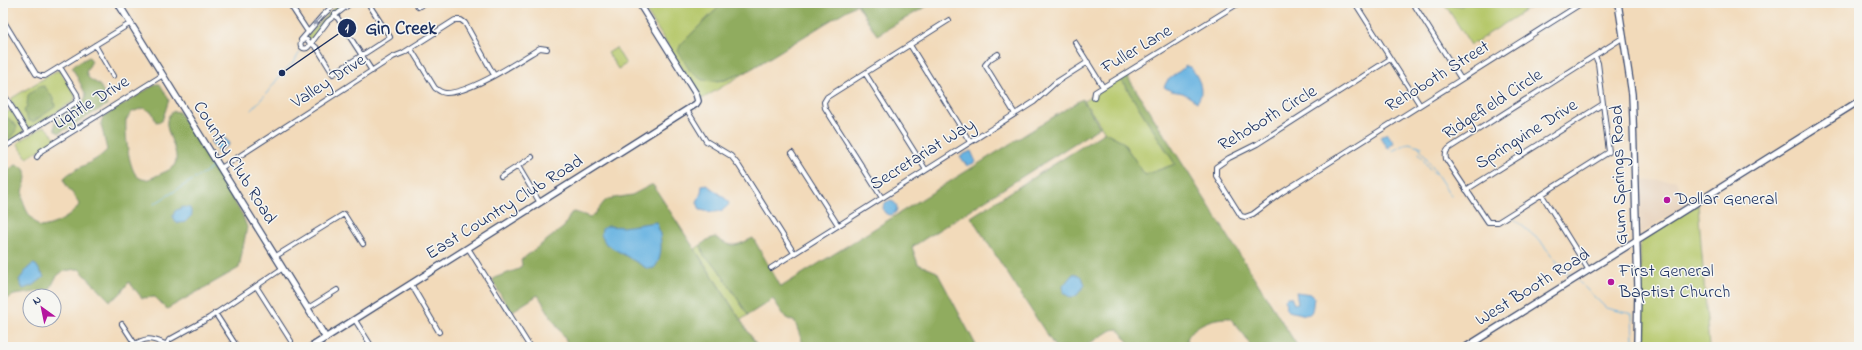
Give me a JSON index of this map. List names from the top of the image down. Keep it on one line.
{"streets":{"street":["Fuller Lane","Rehoboth Street","Valley Drive","Lightle Drive","Ridgefield Circle","Rehoboth Circle","Springvine Drive","Secretariat Way","Country Club Road","Gum Springs Road","East Country Club Road","West Booth Road"]},"crossings":[["Rehoboth Street","Rehoboth Circle"],["Valley Drive","Country Club Road"],["Lightle Drive","Country Club Road"],["Ridgefield Circle","Springvine Drive"],["Ridgefield Circle","Gum Springs Road"],["Country Club Road","East Country Club Road"],["Gum Springs Road","West Booth Road"]],"places":["Gin Creek","Dollar General","First General Baptist Church"],"north":"top left"}
